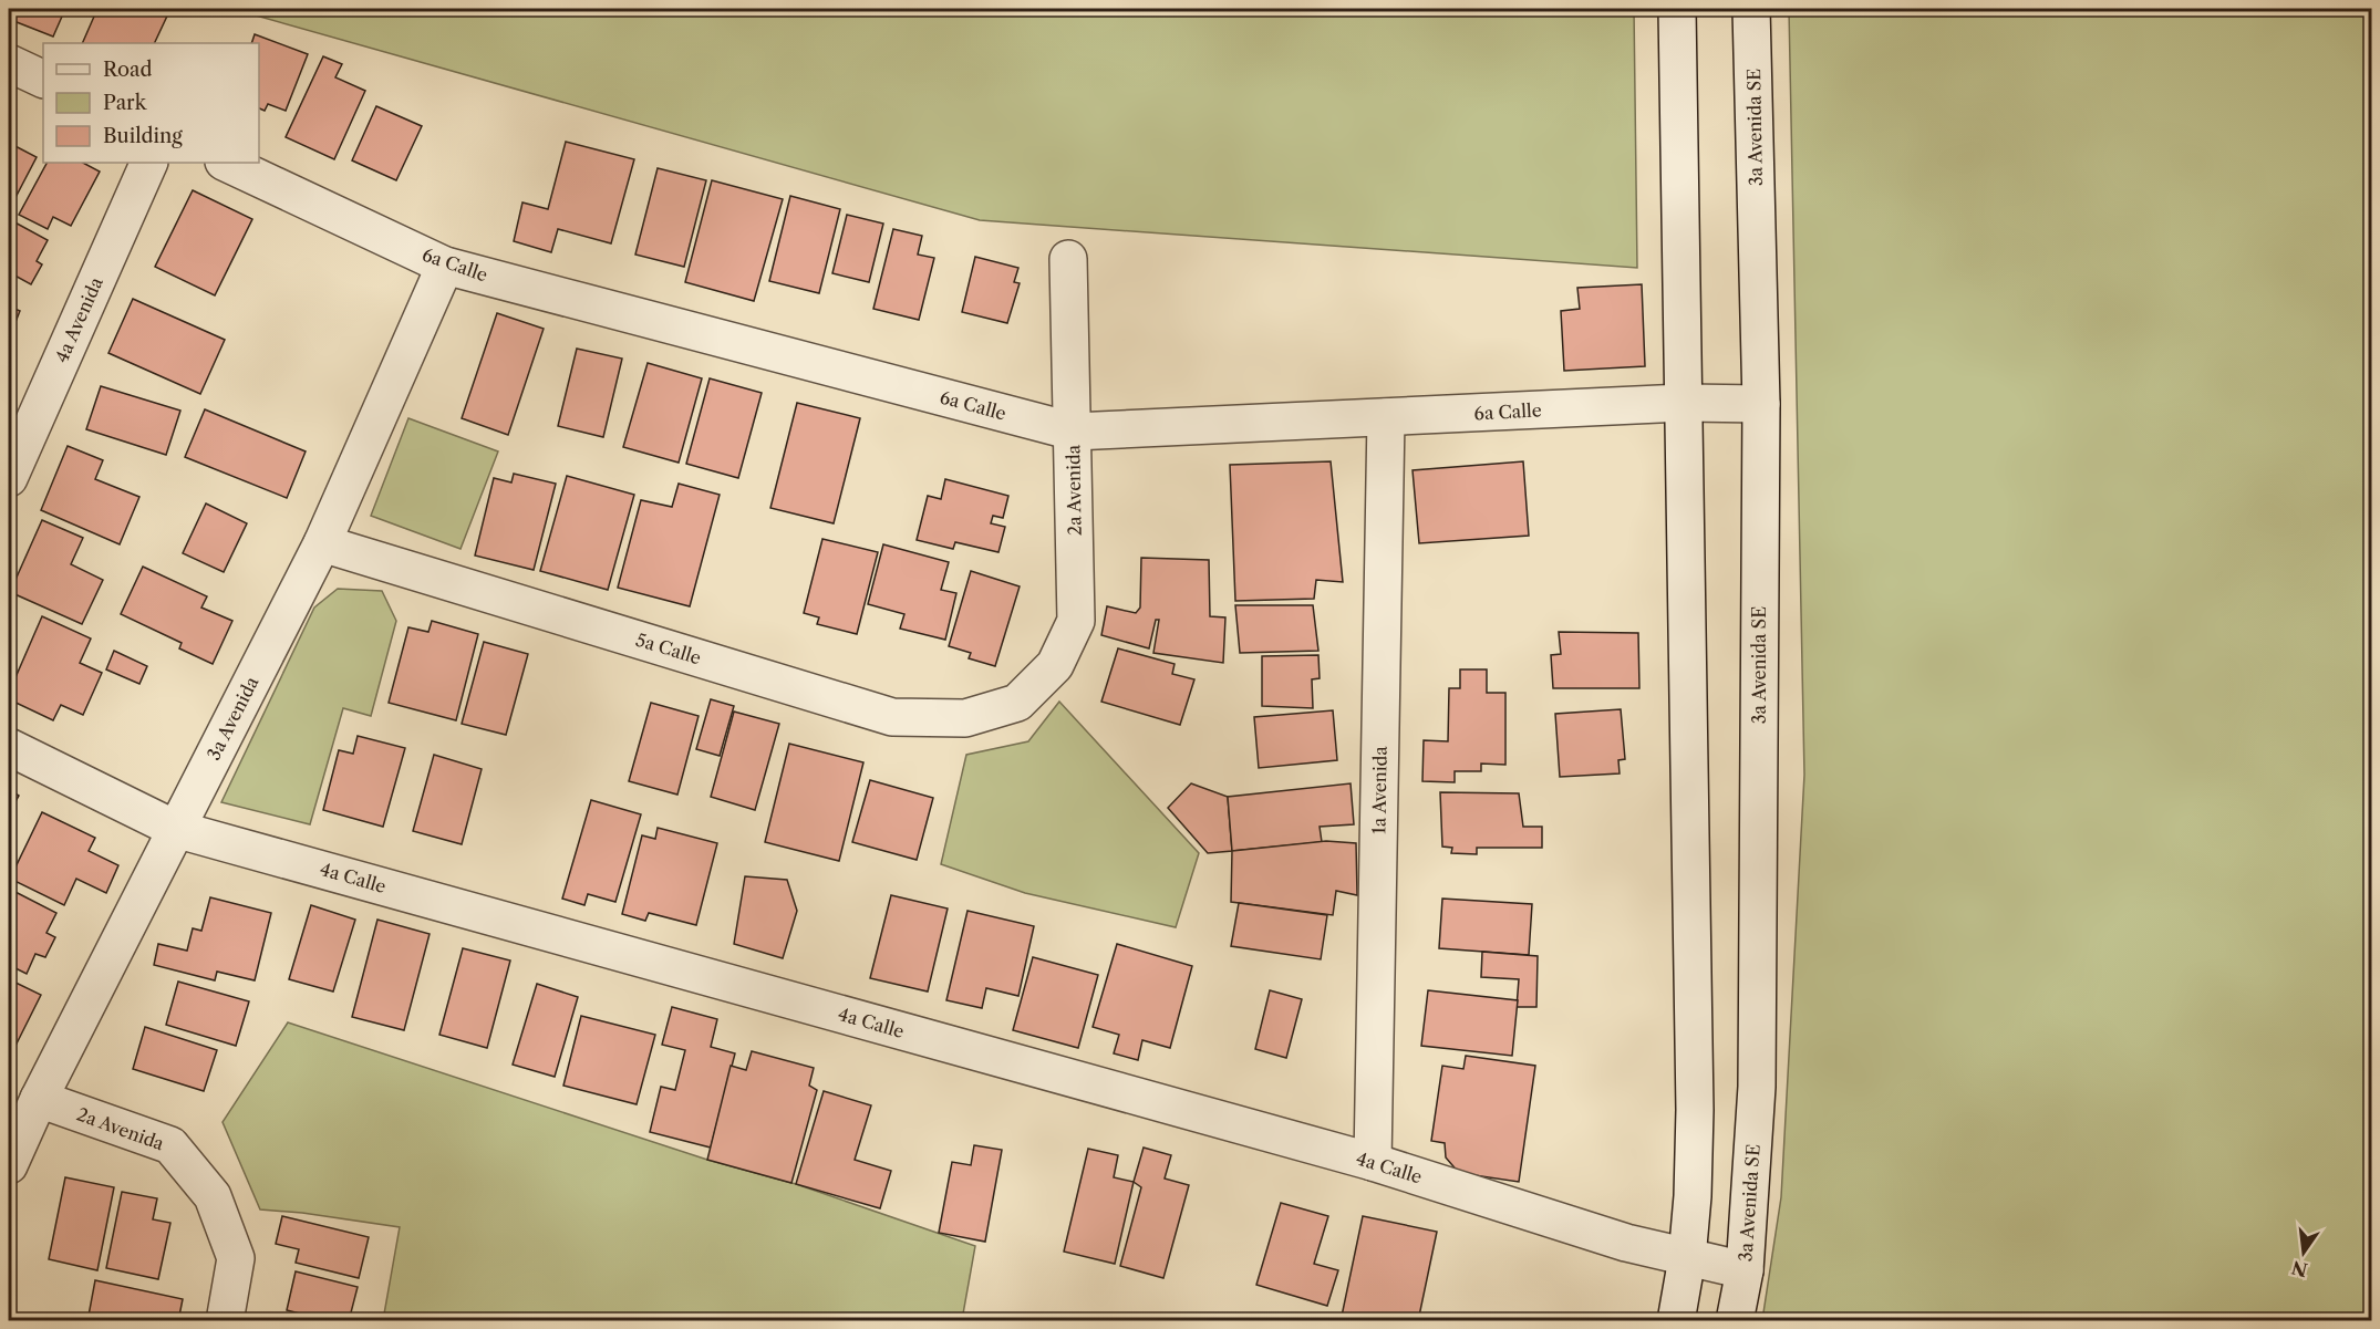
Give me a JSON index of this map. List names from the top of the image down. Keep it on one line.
{"streets":{"street":["3a Avenida SE","6a Calle","4a Avenida","2a Avenida","5a Calle","3a Avenida","1a Avenida","4a Calle"]},"crossings":[["3a Avenida SE","6a Calle"],["3a Avenida SE","4a Calle"],["6a Calle","2a Avenida"],["6a Calle","3a Avenida"],["6a Calle","1a Avenida"],["2a Avenida","5a Calle"],["2a Avenida","3a Avenida"],["5a Calle","3a Avenida"],["3a Avenida","4a Calle"],["1a Avenida","4a Calle"]],"legend":["Road","Park","Building"],"north":"bottom"}
